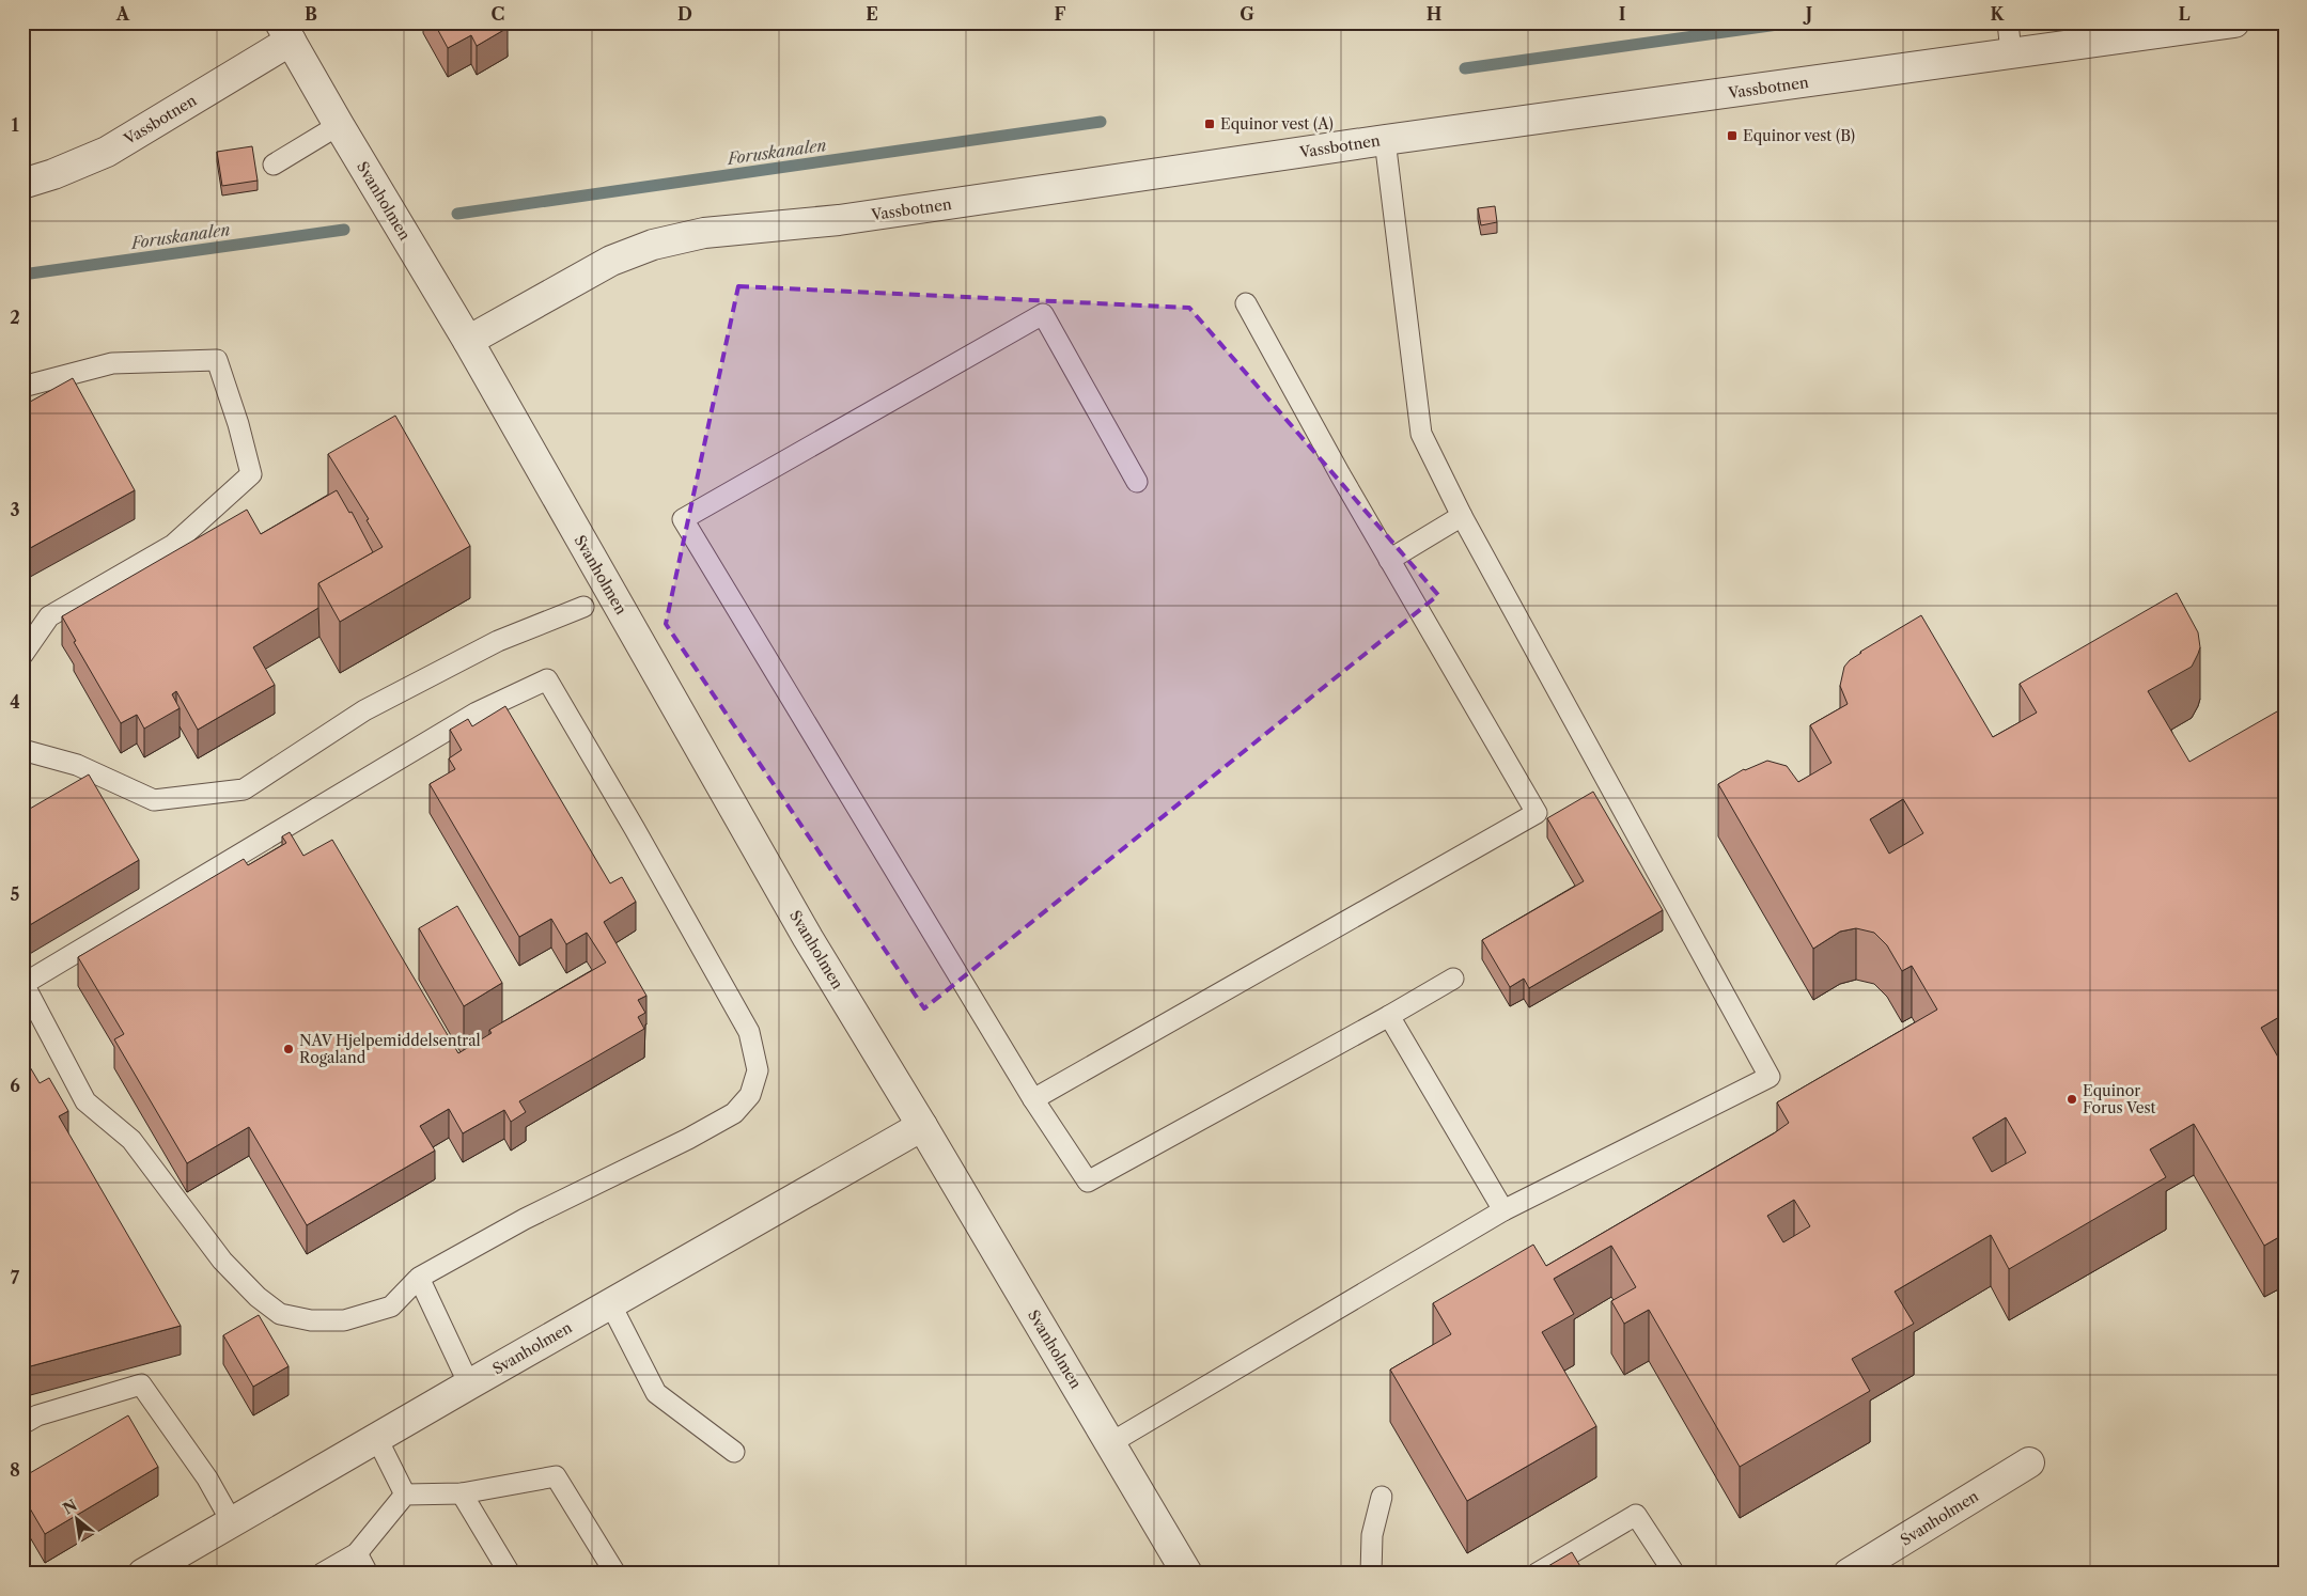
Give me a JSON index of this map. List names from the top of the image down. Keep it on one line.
{"streets":{"street":["Vassbotnen","Svanholmen"]},"crossings":[["Vassbotnen","Svanholmen"]],"water":["Foruskanalen"],"places":{"transit":["Equinor vest (A)","Equinor vest (B)"],"other":["NAV Hjelpemiddelsentral Rogaland","Equinor Forus Vest"]},"north":"top left","grid":{"columns":["A","B","C","D","E","F","G","H","I","J","K","L"],"rows":["1","2","3","4","5","6","7","8"]}}
